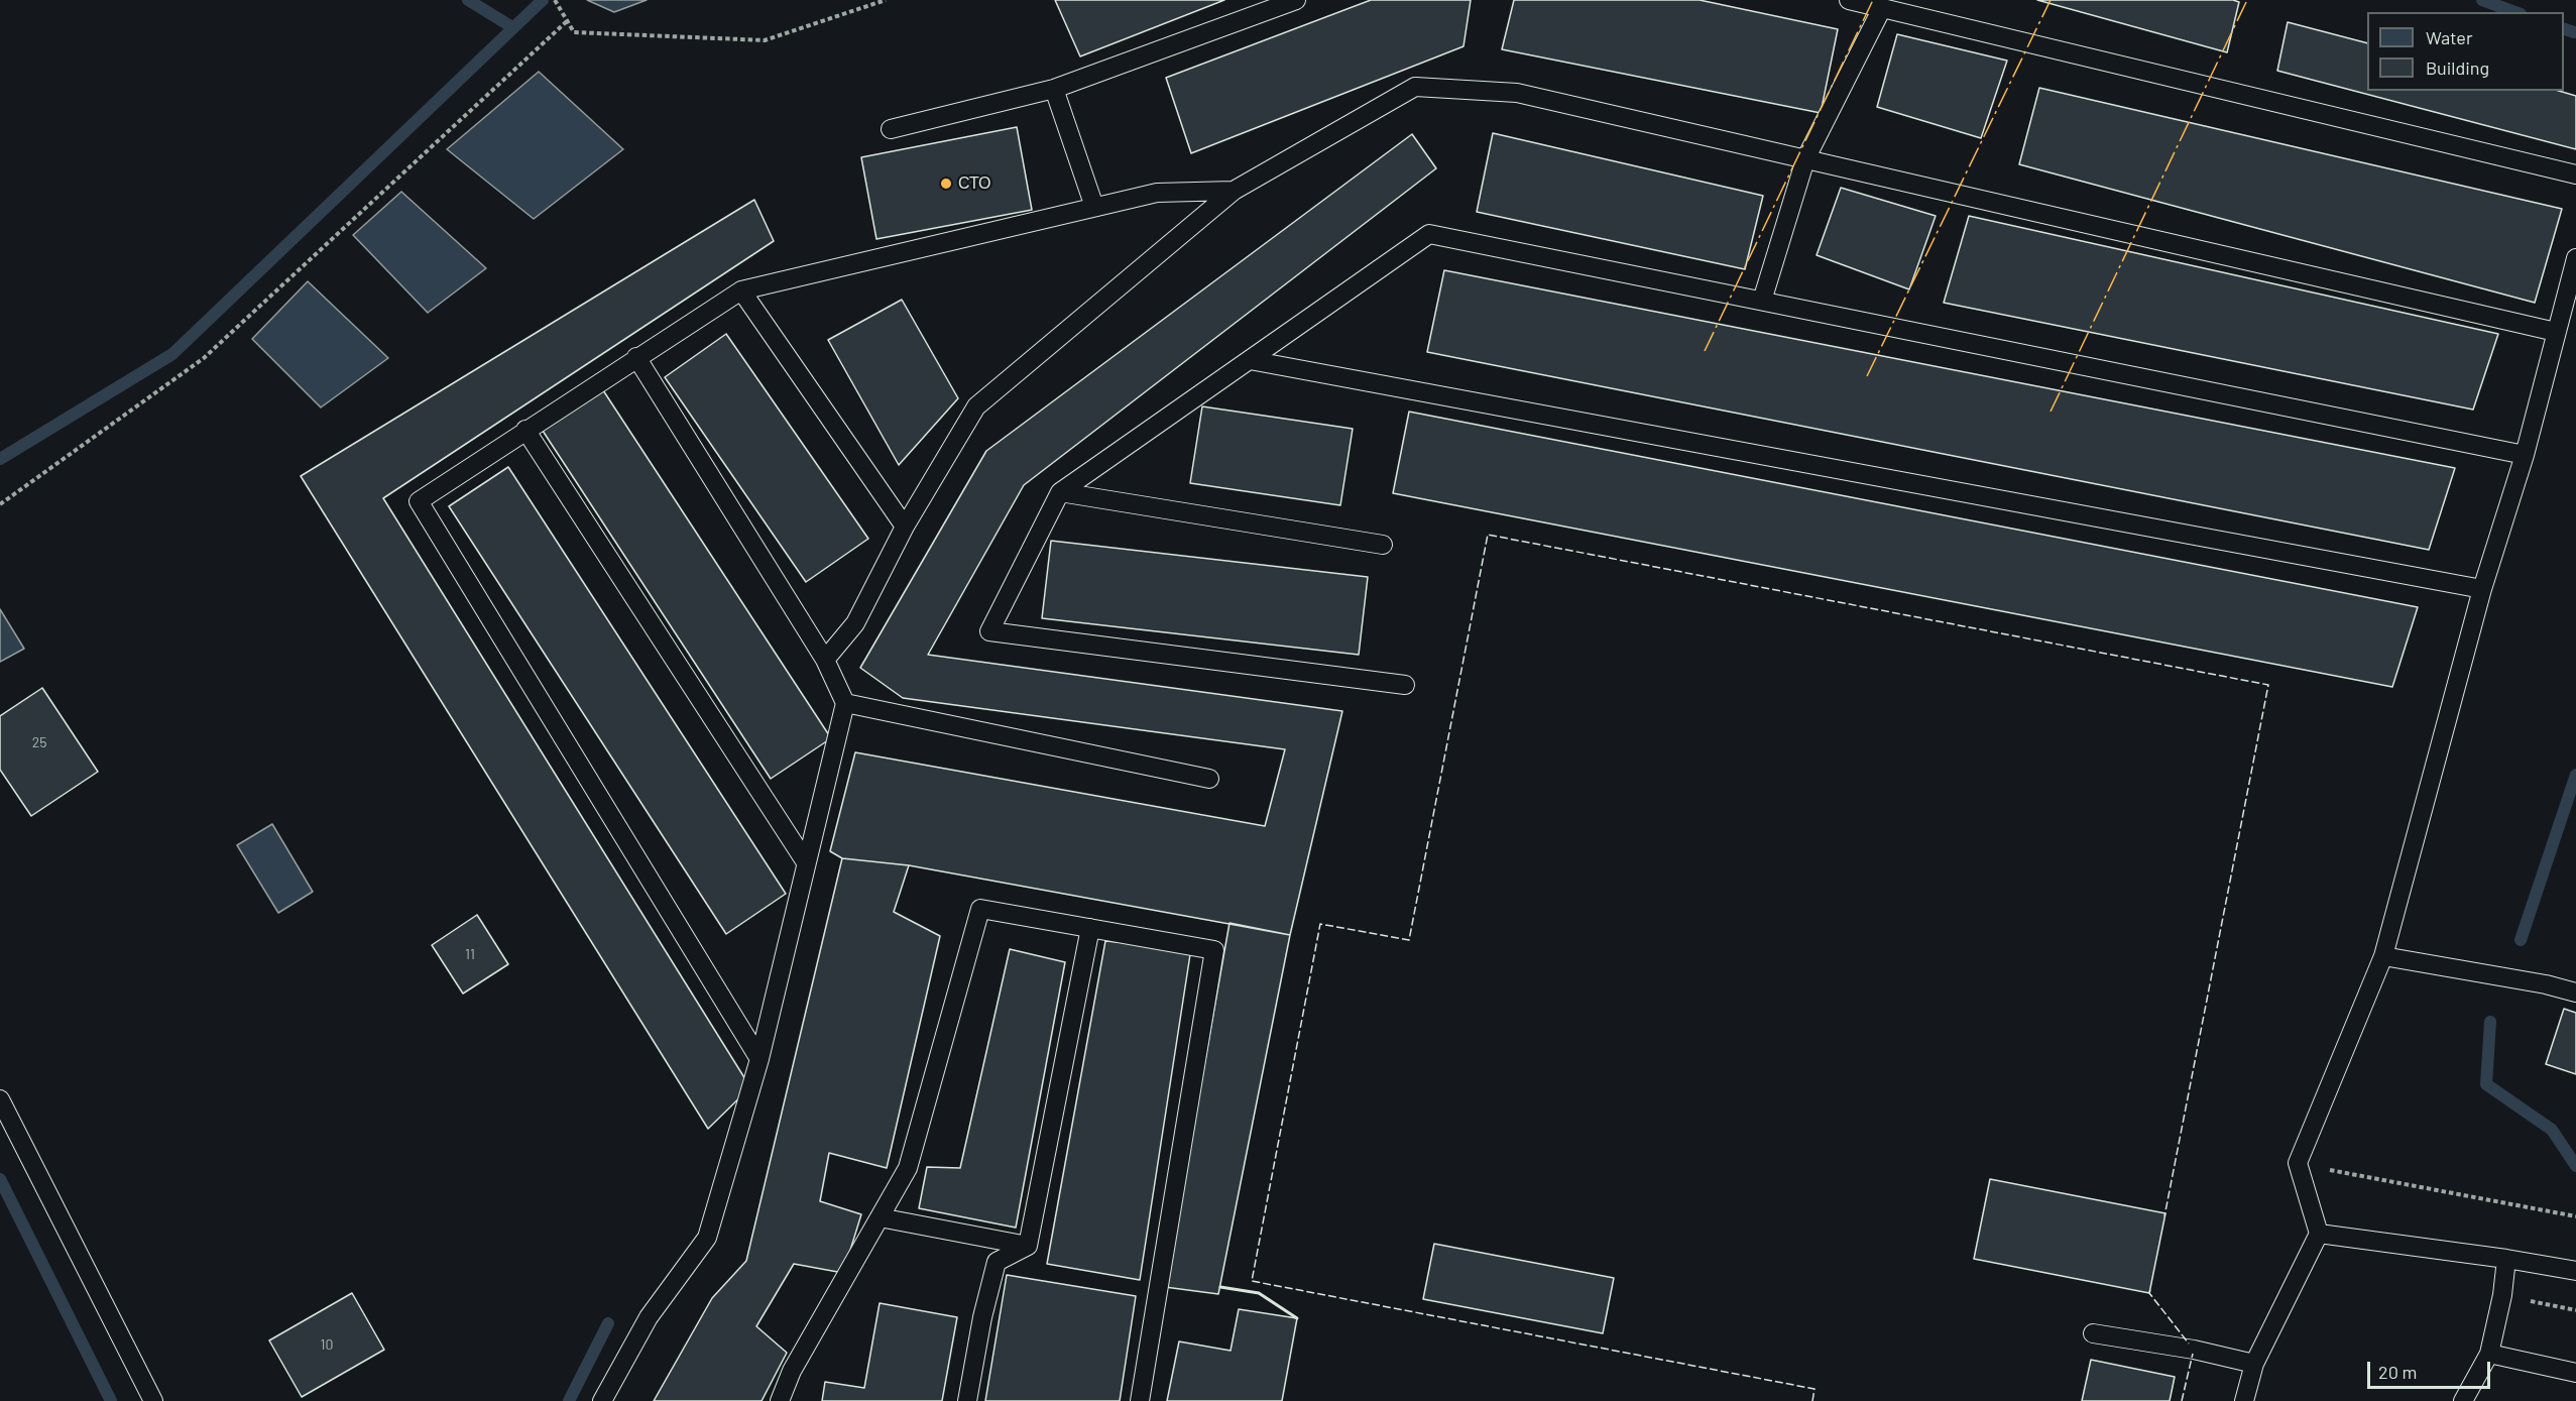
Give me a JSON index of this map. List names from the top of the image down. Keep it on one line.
{"places":["СТО"],"house_numbers":["25","11","10"],"legend":["Water","Building"],"scale_bar":"20 m"}
